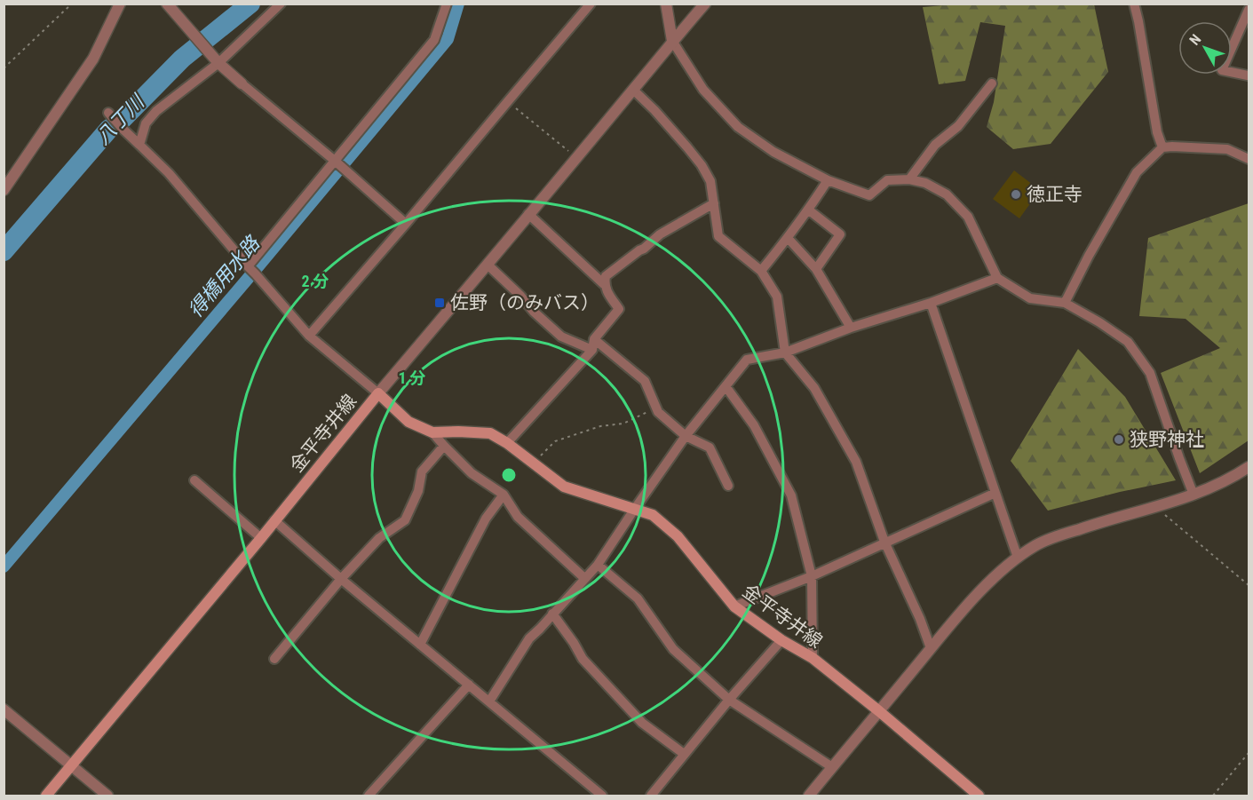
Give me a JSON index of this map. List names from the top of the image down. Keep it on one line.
{"streets":{"main road":["金平寺井線"]},"water":["八丁川","得橋用水路"],"places":{"other":["徳正寺","狭野神社"],"transit":["佐野（のみバス）"]},"north":"top left","rings":["2 分","1 分"]}
